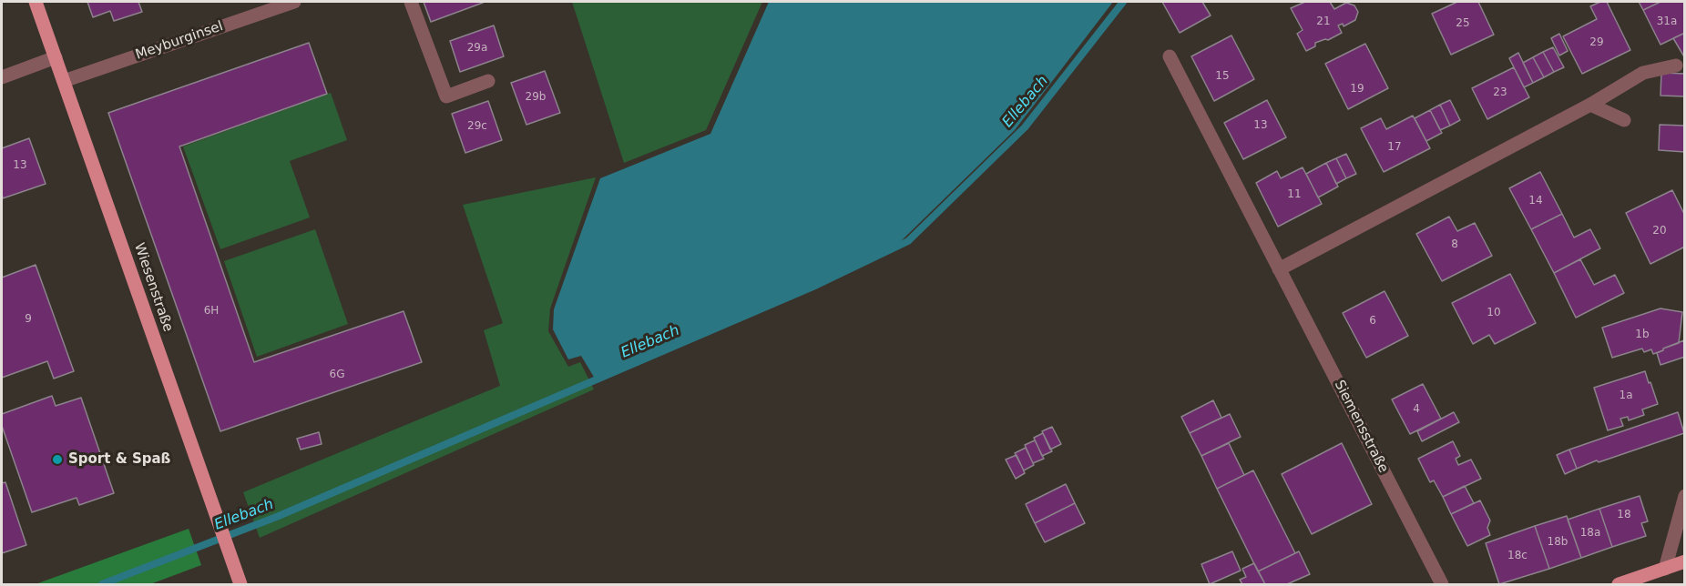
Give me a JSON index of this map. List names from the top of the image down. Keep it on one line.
{"streets":{"main road":["Wiesenstraße"],"street":["Meyburginsel","Siemensstraße"]},"crossings":[["Meyburginsel","Wiesenstraße"]],"water":["Ellebach"],"places":["Sport & Spaß"],"house_numbers":["21","31a","25","29","29a","15","19","23","29b","13","29c","17","13","11","14","20","8","6H","10","9","6","1b","6G","1a","4","18","18a","18b","18c"]}
